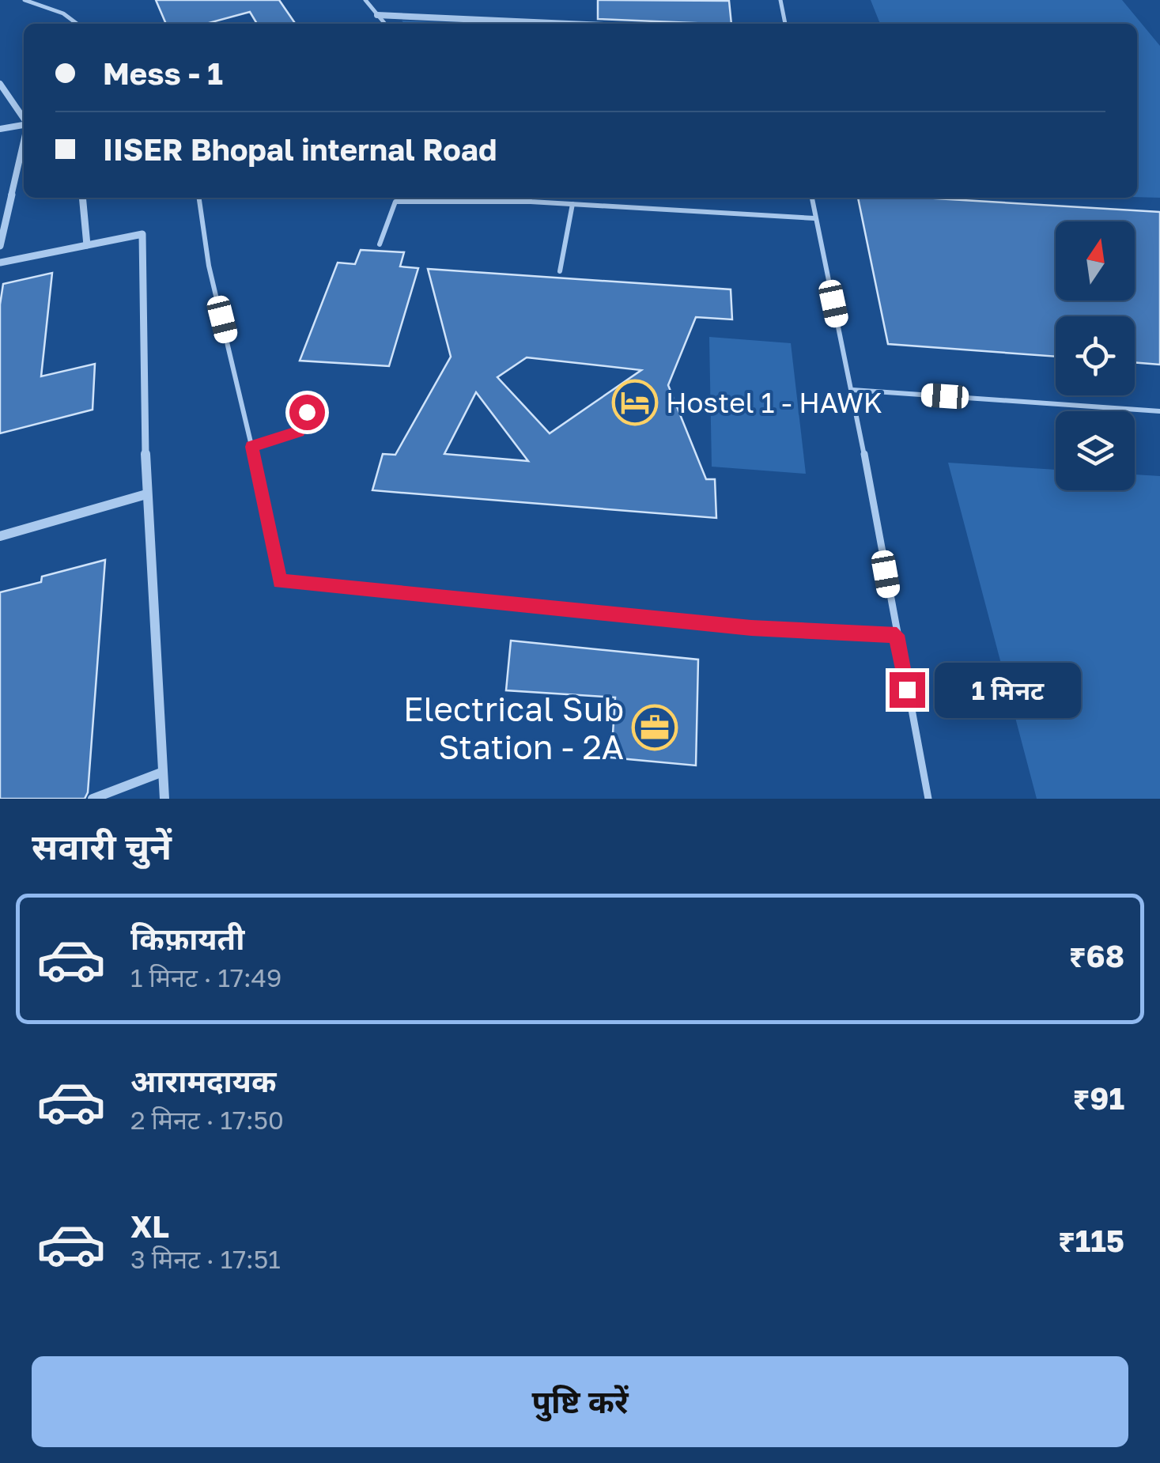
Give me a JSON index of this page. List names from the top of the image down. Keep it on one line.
{"places":{"hotel":["Hostel 1 - HAWK"],"office":["Electrical Sub Station - 2A"]},"north":"top","page":{"banner":["Mess - 1","IISER Bhopal internal Road"],"bubble":"1 मिनट","heading":"सवारी चुनें","list":[{"name":"किफ़ायती","note":"1 मिनट · 17:49","value":"₹68"},{"name":"आरामदायक","note":"2 मिनट · 17:50","value":"₹91"},{"name":"XL","note":"3 मिनट · 17:51","value":"₹115"}],"buttons":"पुष्टि करें"}}
